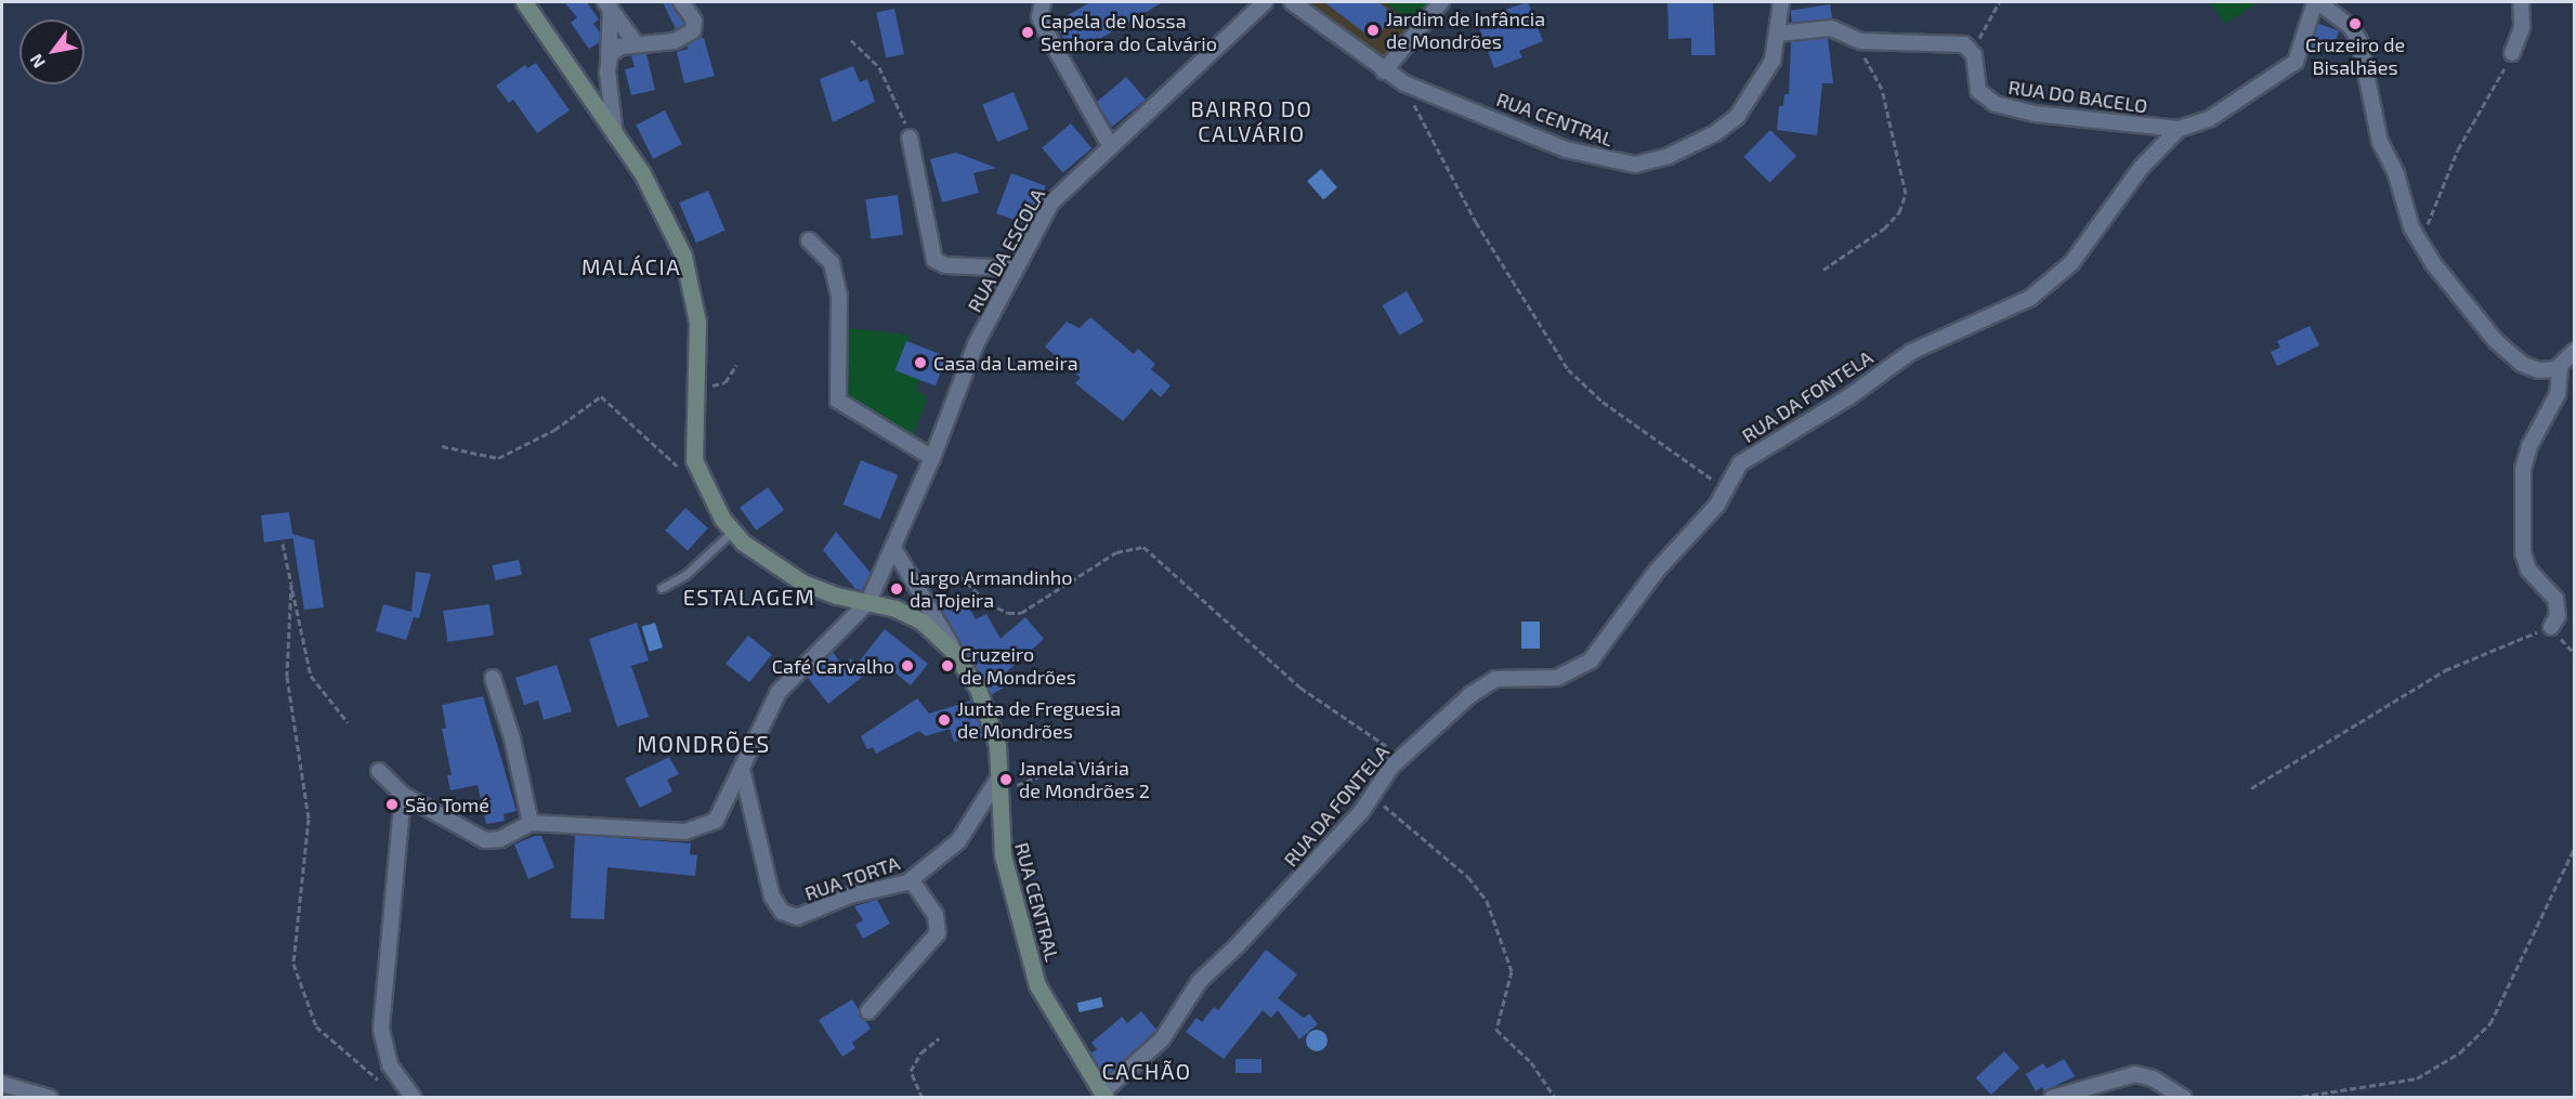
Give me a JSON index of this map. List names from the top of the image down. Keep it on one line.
{"streets":{"main road":["RUA CENTRAL"],"street":["RUA DO BACELO","RUA DA ESCOLA","RUA DA FONTELA","RUA TORTA"]},"crossings":[["RUA DO BACELO","RUA DA FONTELA"],["RUA CENTRAL","RUA DA FONTELA"],["RUA CENTRAL","RUA TORTA"]],"districts":["BAIRRO DO CALVÁRIO","MALÁCIA","ESTALAGEM","MONDRÕES","CACHÃO"],"places":["Cruzeiro de Bisalhães","Jardim de Infância de Mondrões","Capela de Nossa Senhora do Calvário","Casa da Lameira","Largo Armandinho da Tojeira","Café Carvalho","Cruzeiro de Mondrões","Junta de Freguesia de Mondrões","Janela Viária de Mondrões 2","São Tomé"],"north":"bottom left"}
